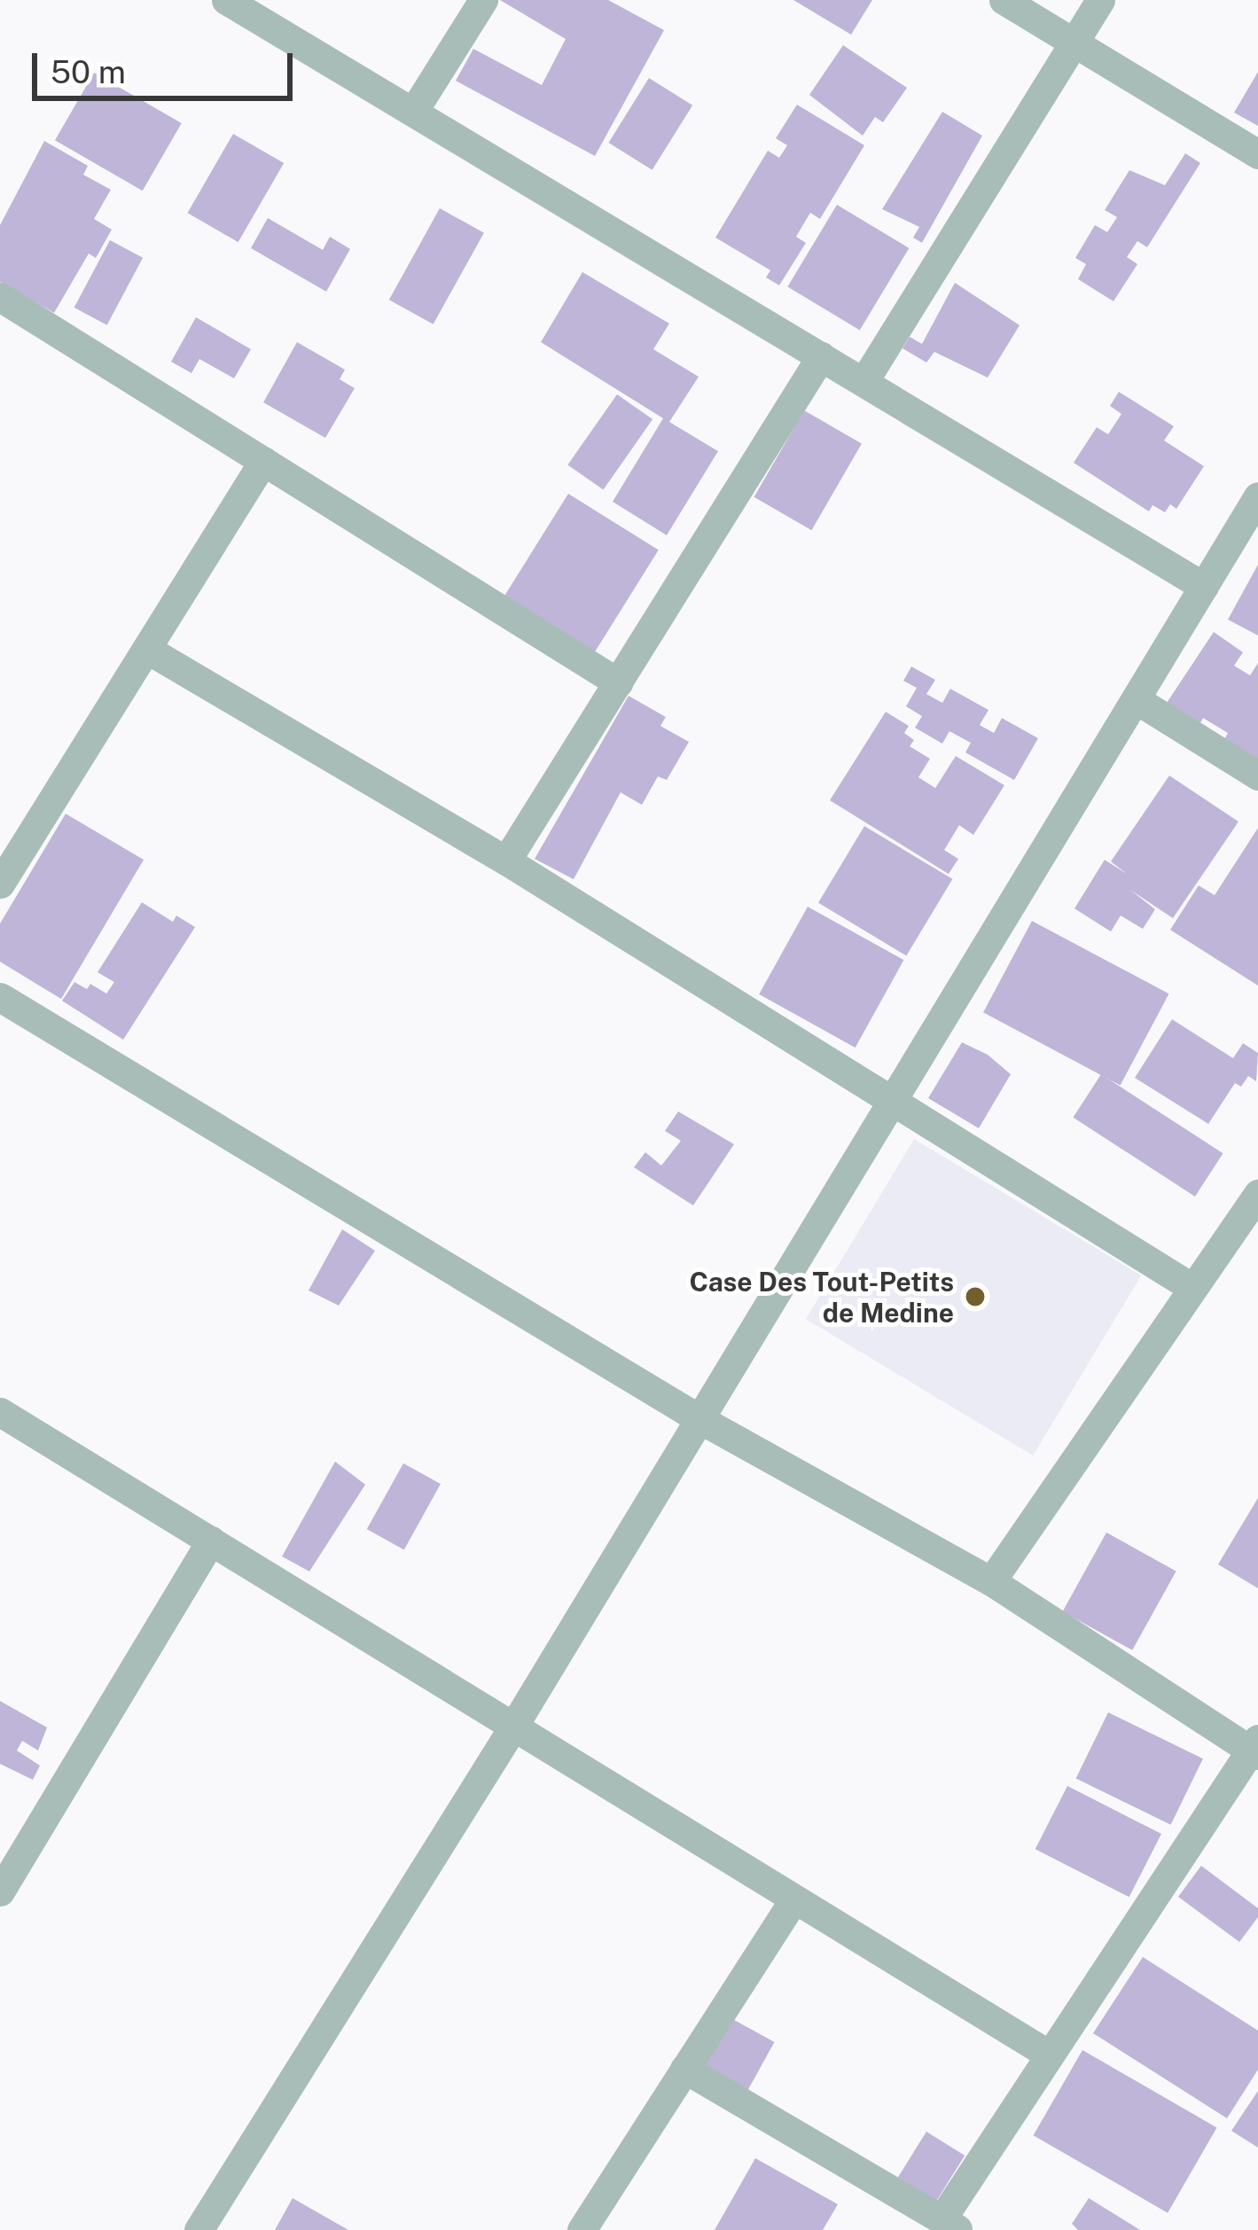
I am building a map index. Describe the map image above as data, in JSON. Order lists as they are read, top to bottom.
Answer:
{
  "places": ["Case Des Tout-Petits de Medine"],
  "scale_bar": "50 m"
}
